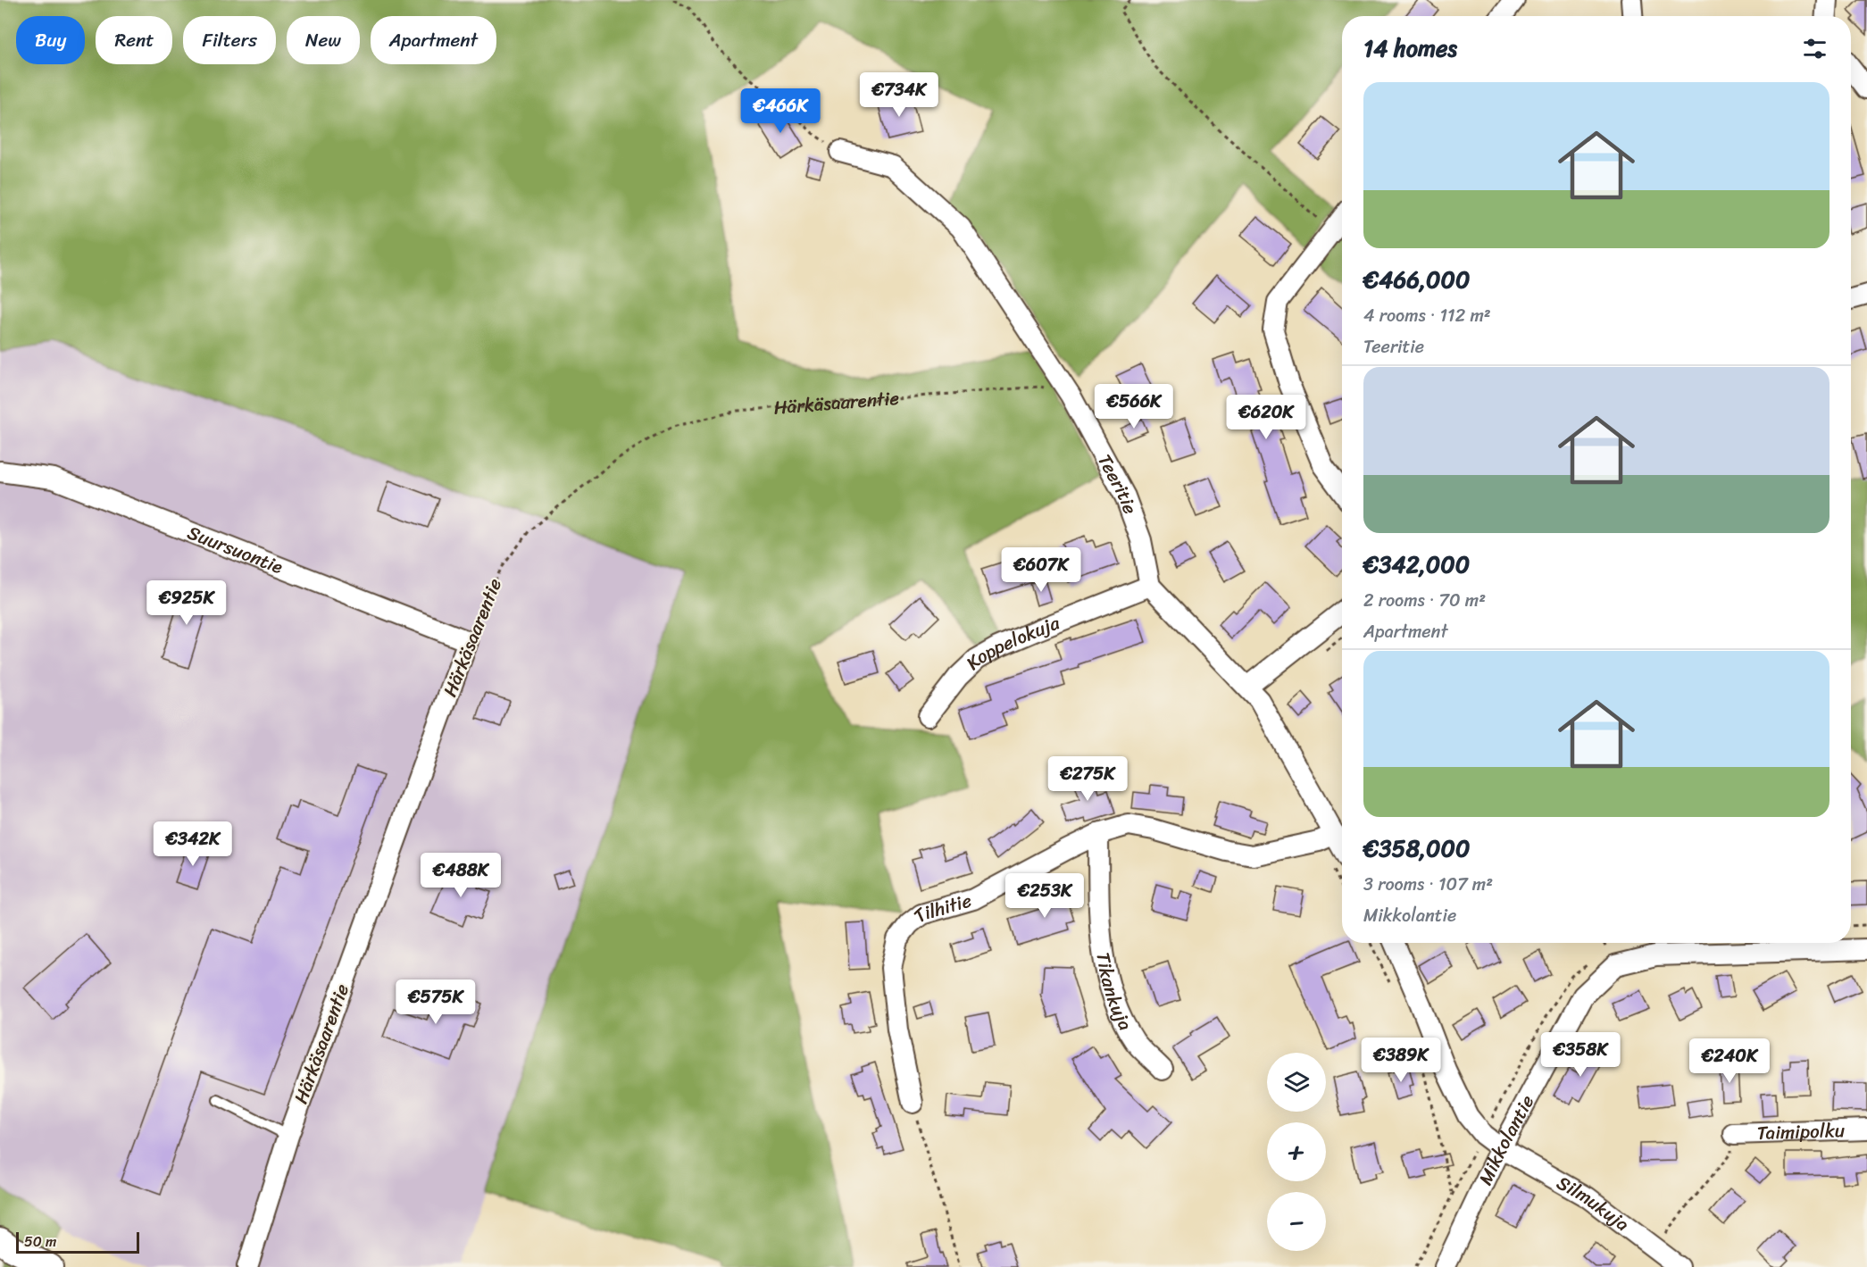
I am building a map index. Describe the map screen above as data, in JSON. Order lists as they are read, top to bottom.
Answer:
{
  "streets": {
    "street": [
      "Härkäsaarentie",
      "Teeritie",
      "Suursuontie",
      "Koppelokuja",
      "Tilhitie",
      "Tikankuja",
      "Taimipolku",
      "Mikkolantie",
      "Silmukuja"
    ]
  },
  "crossings": [
    ["Härkäsaarentie", "Teeritie"],
    ["Härkäsaarentie", "Suursuontie"],
    ["Teeritie", "Koppelokuja"],
    ["Tilhitie", "Tikankuja"],
    ["Mikkolantie", "Silmukuja"]
  ],
  "scale_bar": "50 m",
  "page": {
    "chip": [
      "Buy",
      "Rent",
      "Filters",
      "New",
      "Apartment"
    ],
    "heading": "14 homes",
    "price": [
      "€734K",
      "€466K",
      "€566K",
      "€620K",
      "€607K",
      "€925K",
      "€275K",
      "€342K",
      "€488K",
      "€253K",
      "€575K",
      "€358K",
      "€389K",
      "€240K"
    ],
    "list": [
      {
        "name": "€466,000",
        "note": "4 rooms · 112 m² · Teeritie"
      },
      {
        "name": "€342,000",
        "note": "2 rooms · 70 m² · Apartment"
      },
      {
        "name": "€358,000",
        "note": "3 rooms · 107 m² · Mikkolantie"
      }
    ],
    "map_buttons": ["+", "−"],
    "scale": "50 m"
  }
}
